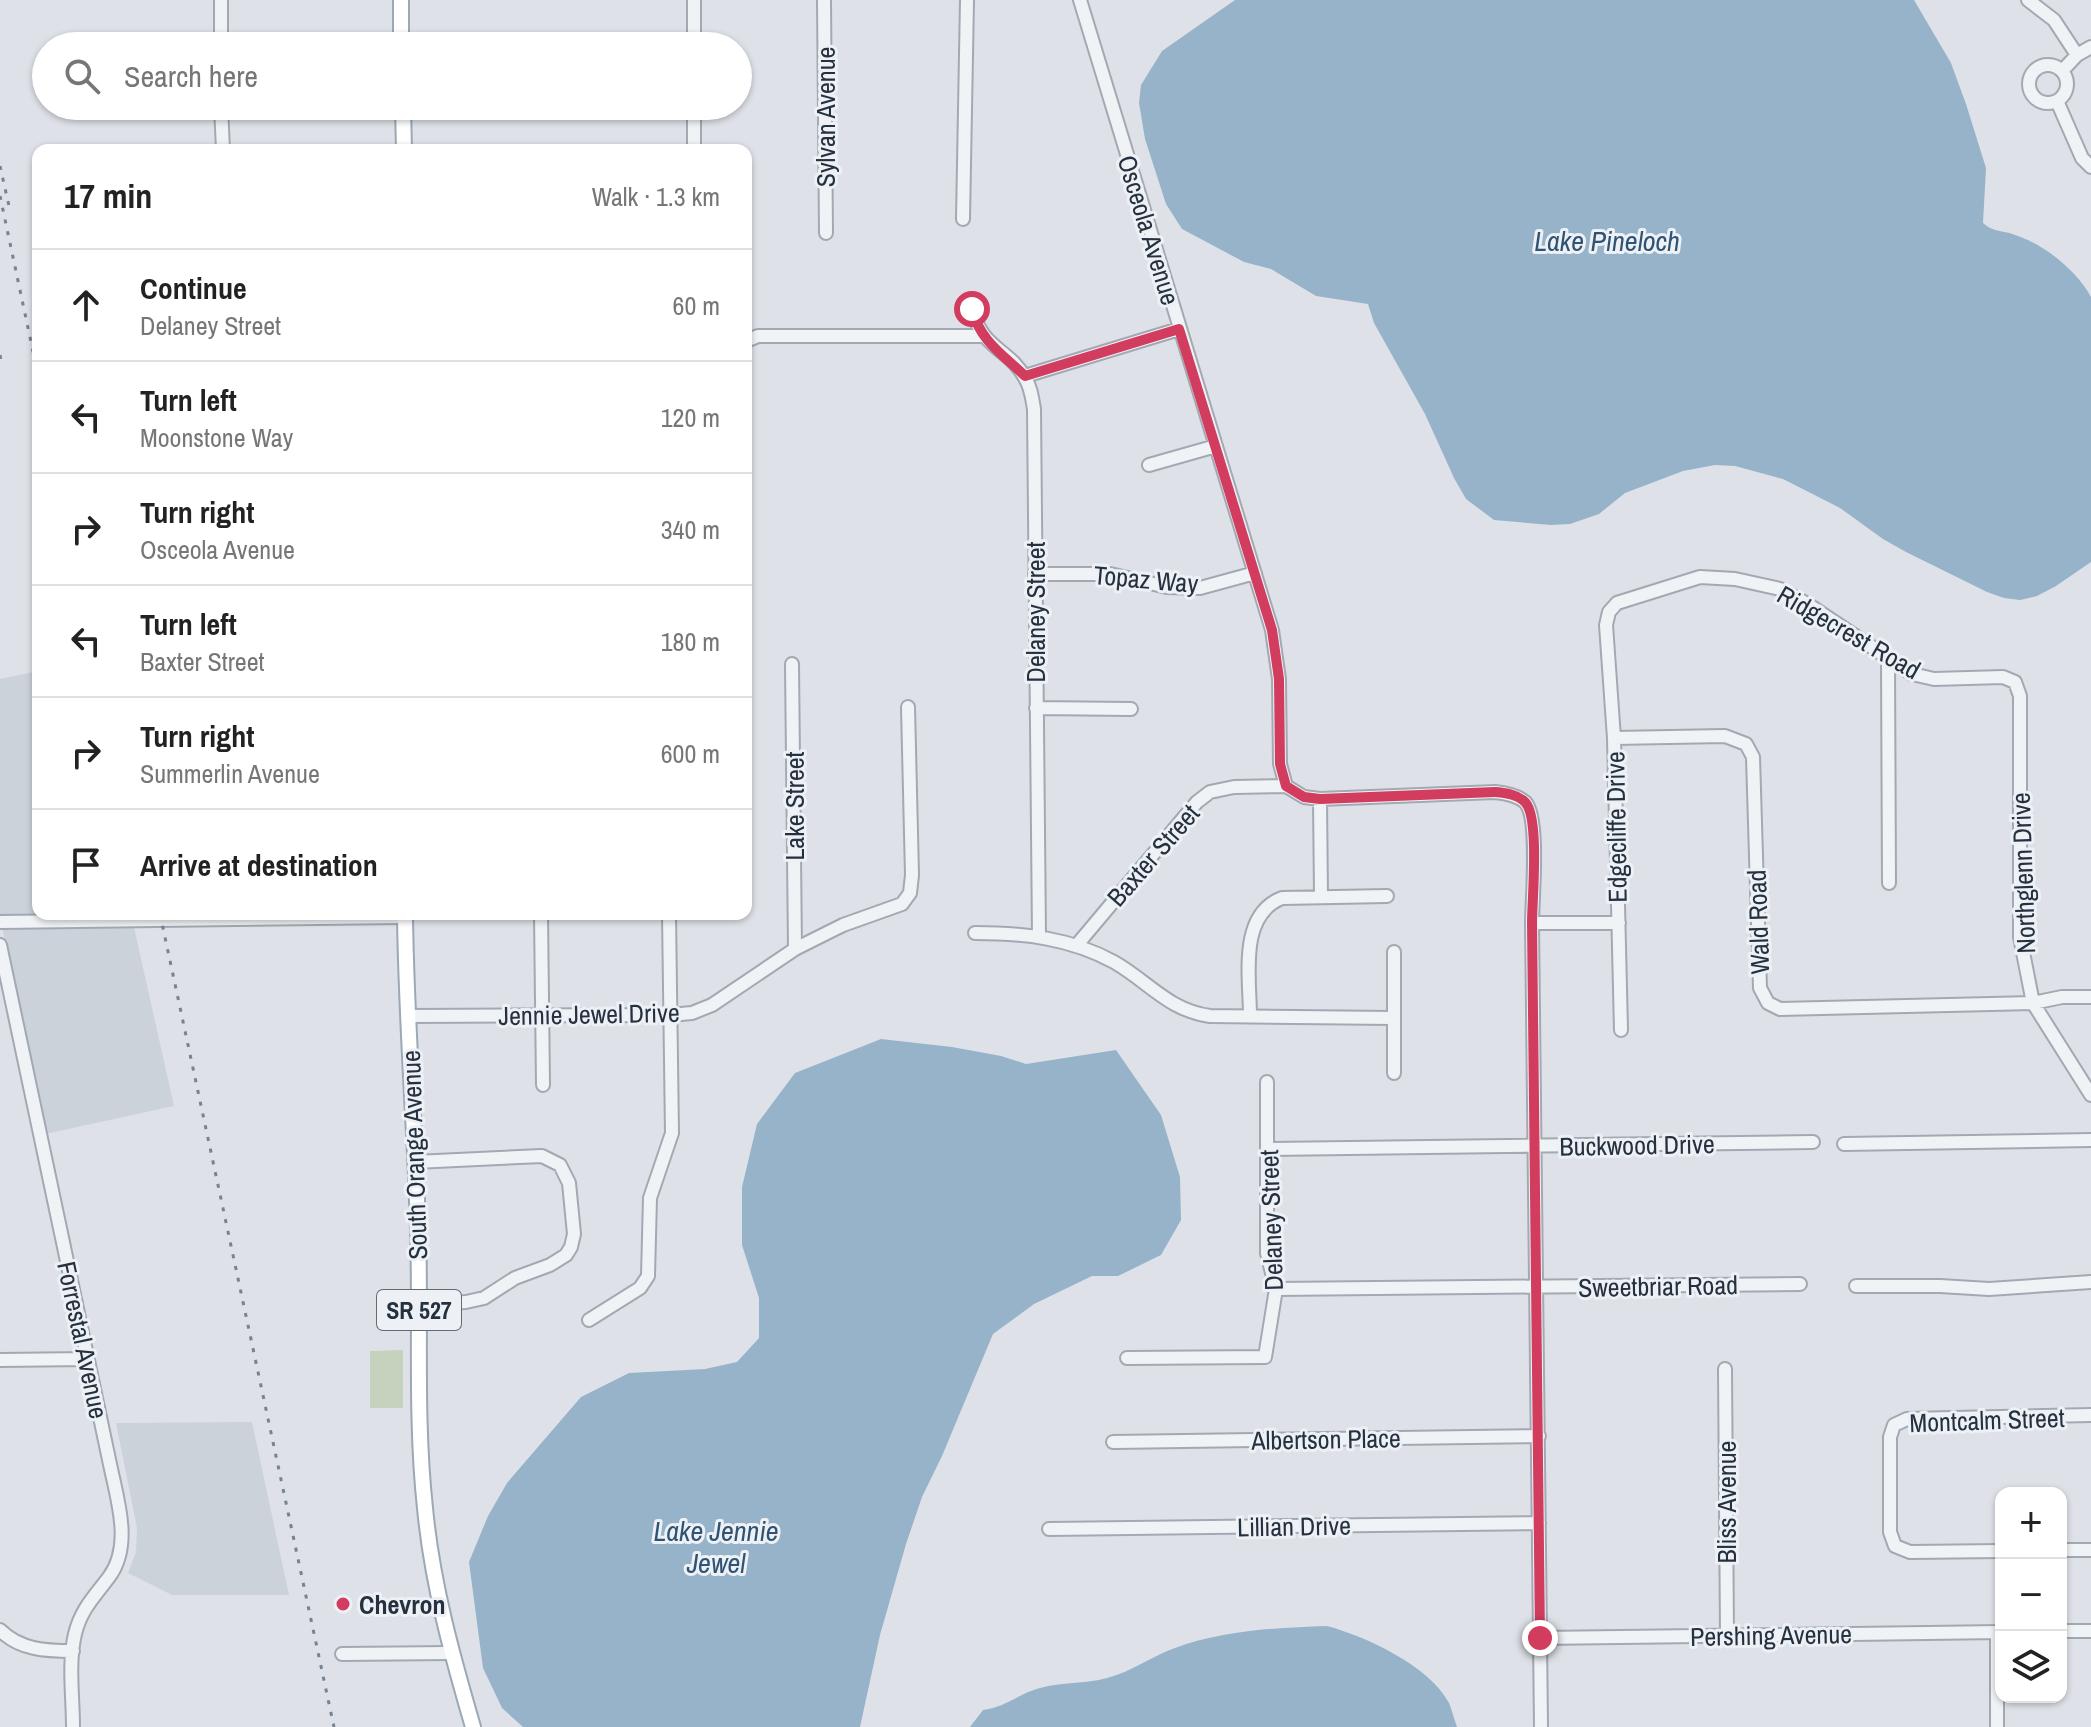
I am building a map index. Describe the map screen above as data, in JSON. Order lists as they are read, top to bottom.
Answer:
{
  "streets": {
    "main road": ["South Orange Avenue", "SR 527"],
    "street": [
      "Sylvan Avenue",
      "Osceola Avenue",
      "Topaz Way",
      "Delaney Street",
      "Ridgecrest Road",
      "Lake Street",
      "Edgecliffe Drive",
      "Baxter Street",
      "Northglenn Drive",
      "Wald Road",
      "Jennie Jewel Drive",
      "Buckwood Drive",
      "Sweetbriar Road",
      "Forrestal Avenue",
      "Montcalm Street",
      "Albertson Place",
      "Bliss Avenue",
      "Lillian Drive",
      "Pershing Avenue"
    ]
  },
  "crossings": [
    ["Osceola Avenue", "Topaz Way"],
    ["Osceola Avenue", "Baxter Street"],
    ["Topaz Way", "Delaney Street"],
    ["Delaney Street", "Buckwood Drive"],
    ["Delaney Street", "Sweetbriar Road"],
    ["Ridgecrest Road", "Edgecliffe Drive"],
    ["Ridgecrest Road", "Northglenn Drive"],
    ["Lake Street", "Jennie Jewel Drive"],
    ["Edgecliffe Drive", "Wald Road"],
    ["Northglenn Drive", "Wald Road"],
    ["Jennie Jewel Drive", "South Orange Avenue"],
    ["Bliss Avenue", "Pershing Avenue"]
  ],
  "water": ["Lake Pineloch", "Lake Jennie Jewel"],
  "places": ["Chevron"],
  "page": {
    "search": "Search here",
    "heading": ["17 min", "Walk · 1.3 km"],
    "list": [
      ["Continue", "Delaney Street", "60 m"],
      ["Turn left", "Moonstone Way", "120 m"],
      ["Turn right", "Osceola Avenue", "340 m"],
      ["Turn left", "Baxter Street", "180 m"],
      ["Turn right", "Summerlin Avenue", "600 m"],
      "Arrive at destination"
    ],
    "map_buttons": ["+", "−"]
  }
}
